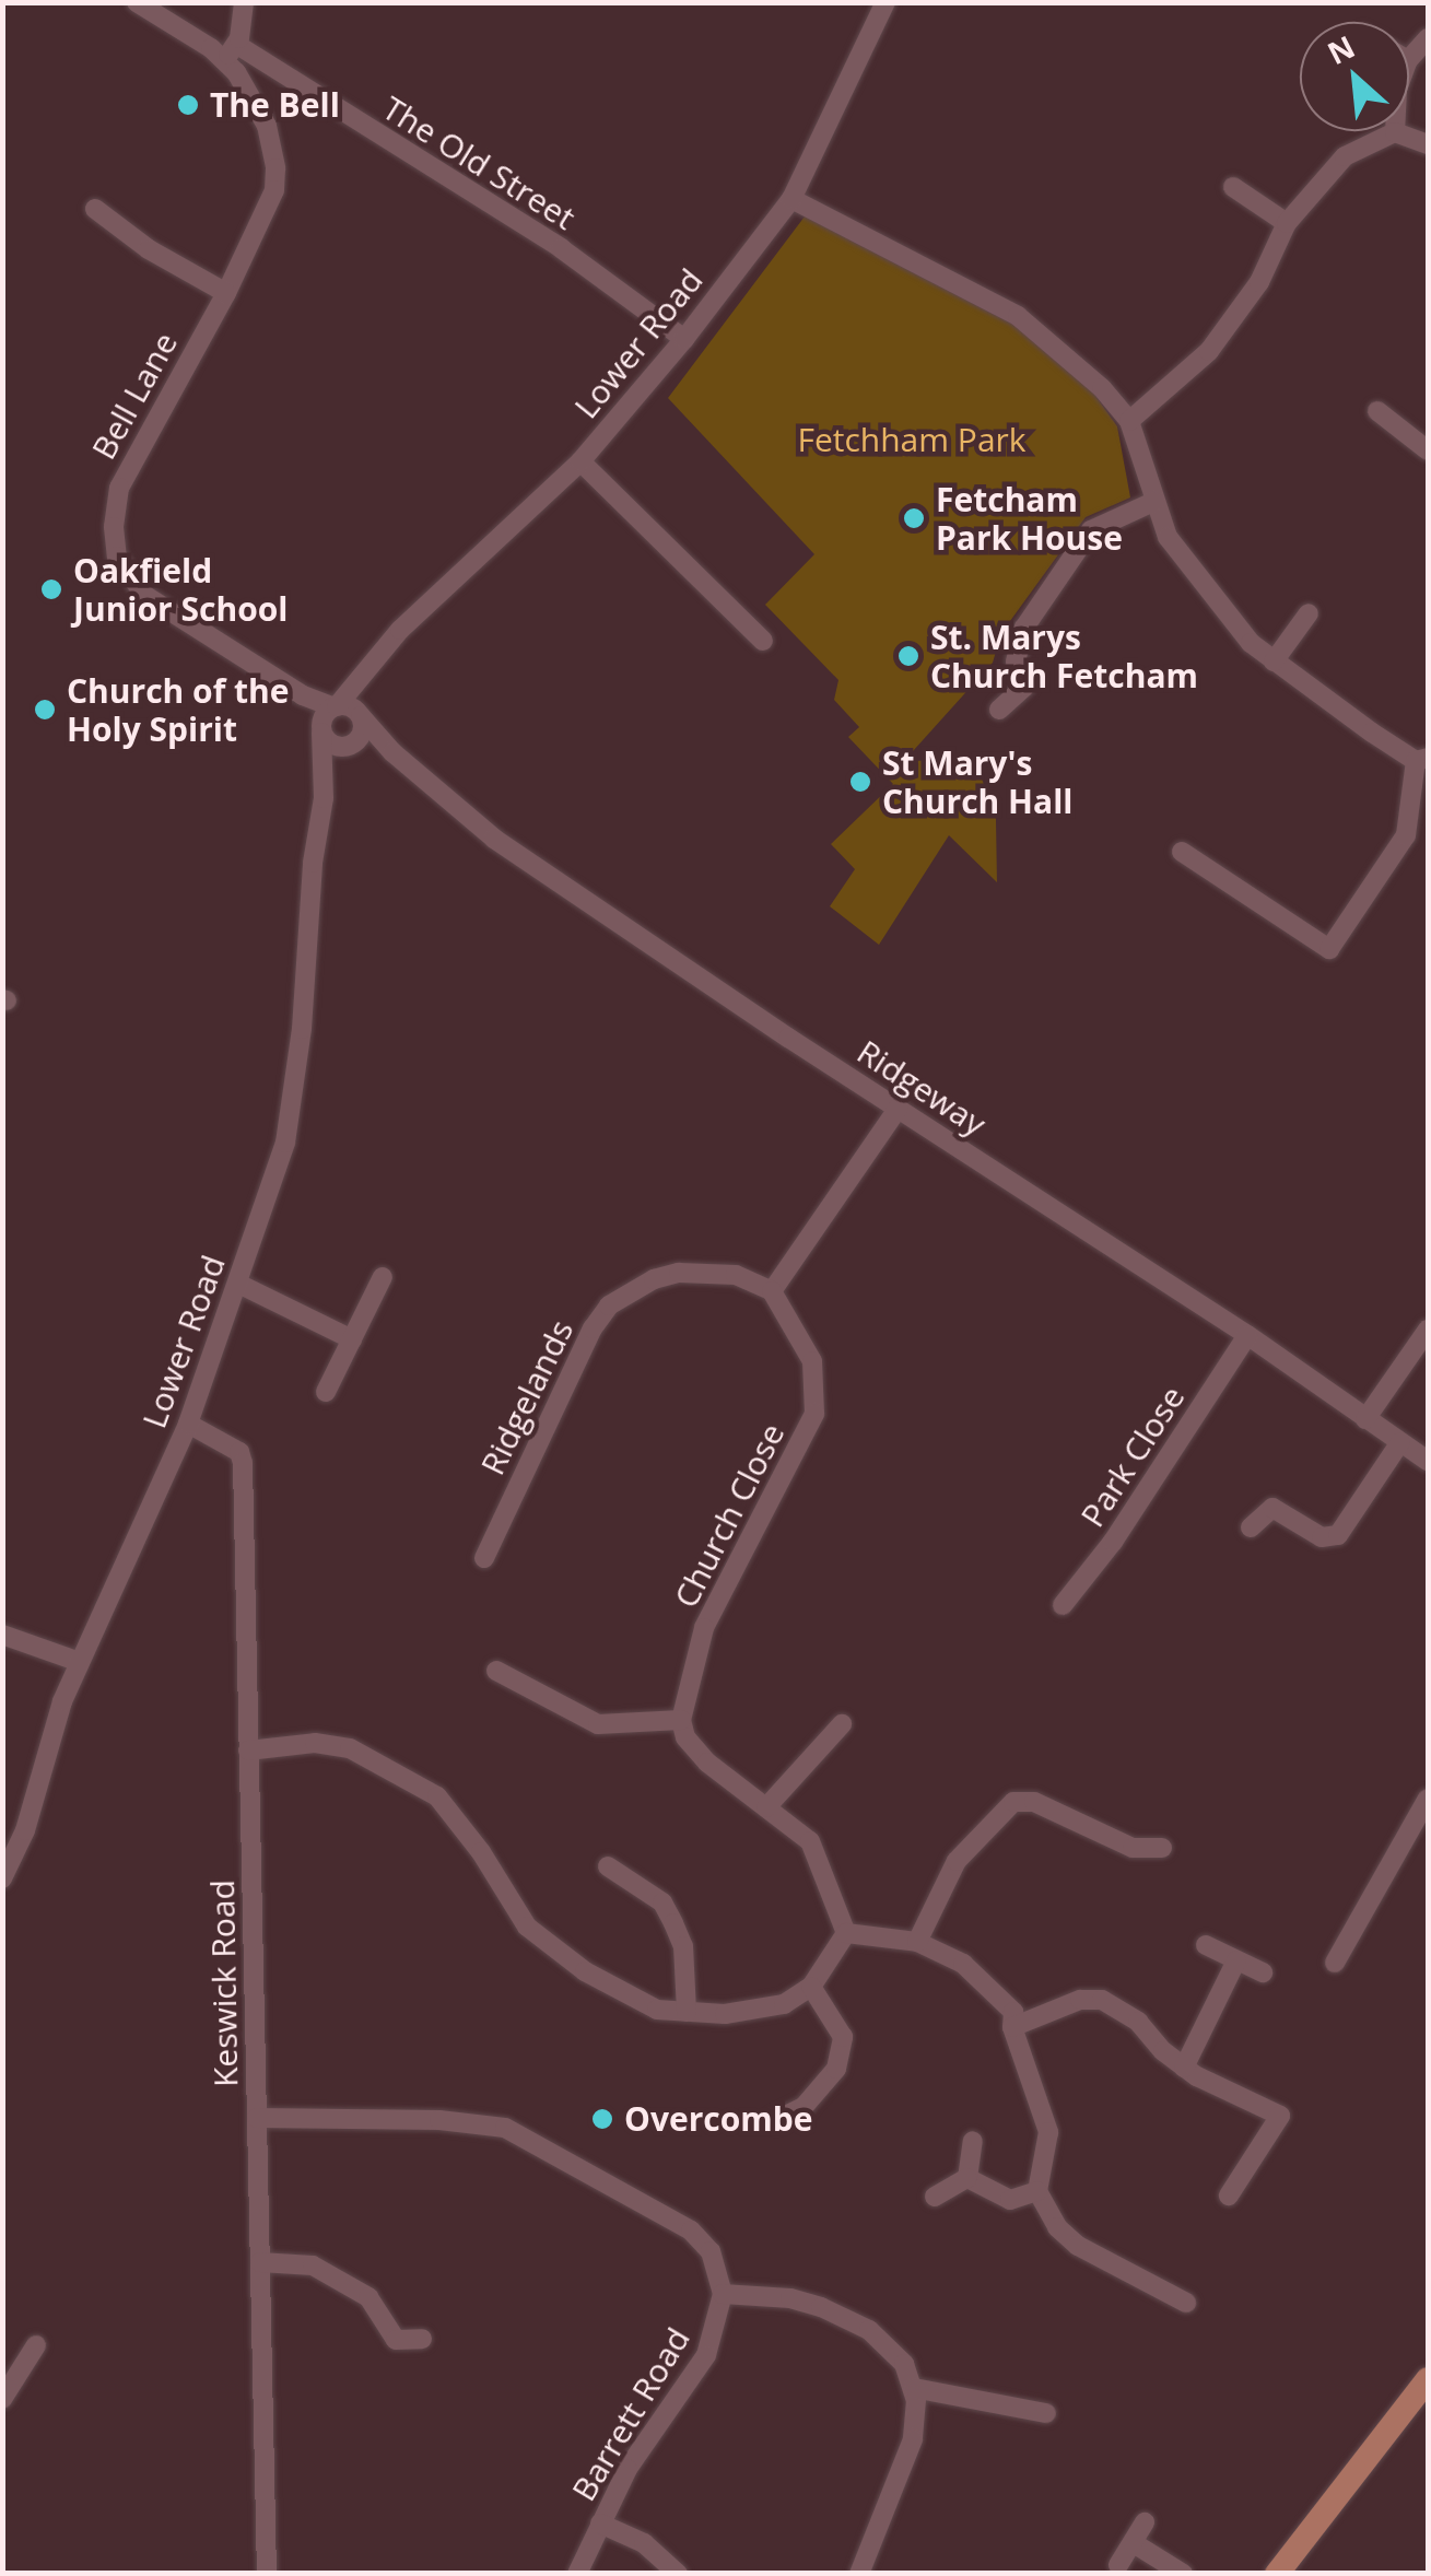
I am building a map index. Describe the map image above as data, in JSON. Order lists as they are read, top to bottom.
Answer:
{
  "streets": {
    "street": [
      "The Old Street",
      "Lower Road",
      "Bell Lane",
      "Ridgeway",
      "Ridgelands",
      "Park Close",
      "Church Close",
      "Keswick Road",
      "Barrett Road"
    ]
  },
  "crossings": [
    ["The Old Street", "Lower Road"],
    ["The Old Street", "Bell Lane"],
    ["Lower Road", "Bell Lane"],
    ["Lower Road", "Ridgeway"],
    ["Lower Road", "Keswick Road"],
    ["Bell Lane", "Ridgeway"],
    ["Ridgeway", "Park Close"],
    ["Ridgelands", "Church Close"]
  ],
  "parks": ["Fetchham Park"],
  "places": [
    "The Bell",
    "Fetcham Park House",
    "Oakfield Junior School",
    "St. Marys Church Fetcham",
    "Church of the Holy Spirit",
    "St Mary's Church Hall",
    "Overcombe"
  ],
  "north": "top left"
}
